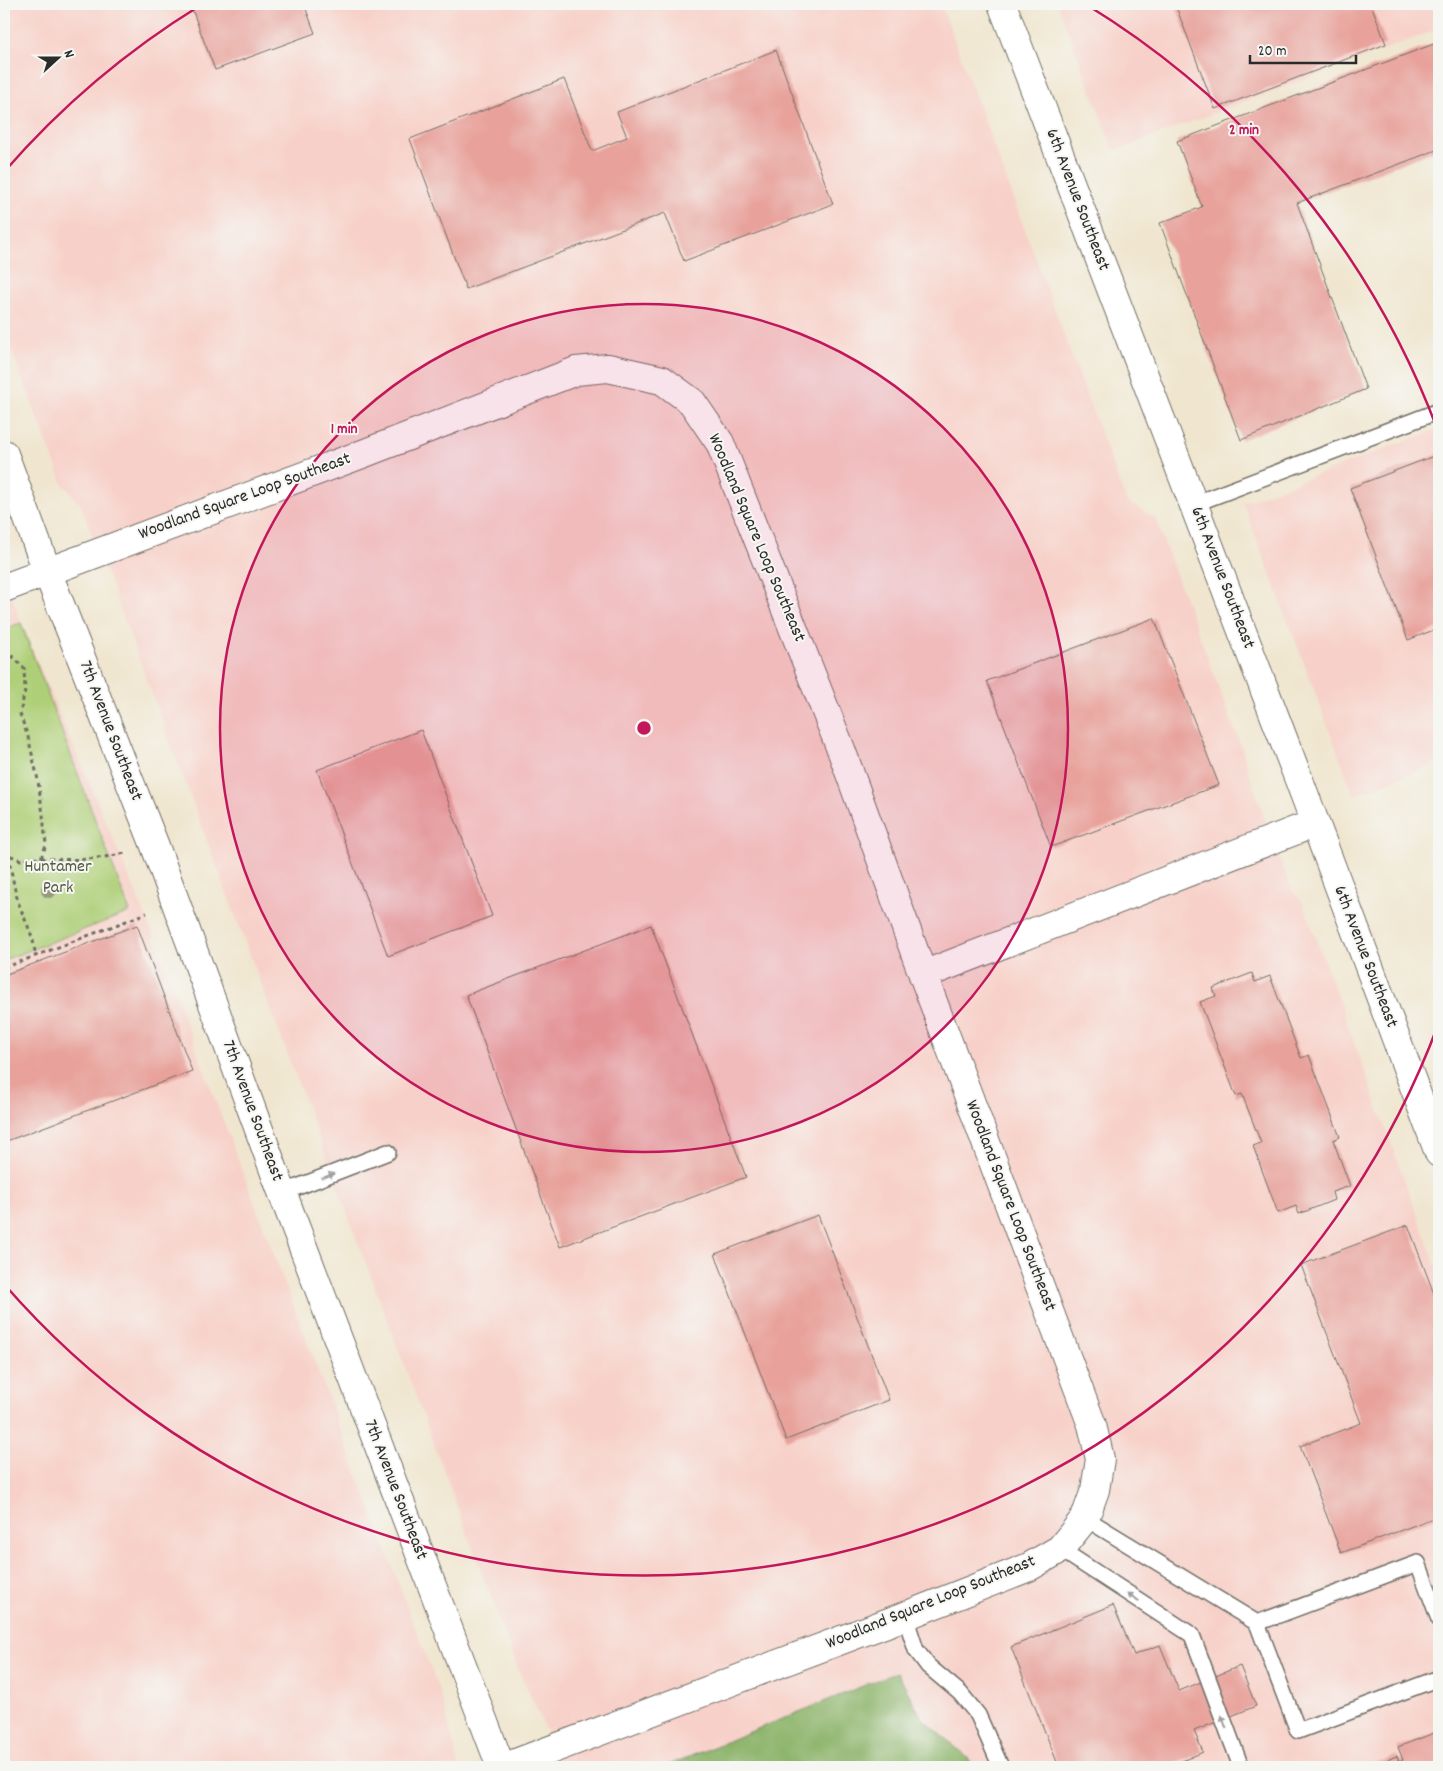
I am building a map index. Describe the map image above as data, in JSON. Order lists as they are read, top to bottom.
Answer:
{
  "streets": {
    "street": ["6th Avenue Southeast", "Woodland Square Loop Southeast", "7th Avenue Southeast"]
  },
  "crossings": [
    ["Woodland Square Loop Southeast", "7th Avenue Southeast"]
  ],
  "parks": ["Huntamer Park"],
  "scale_bar": "20 m",
  "north": "right",
  "rings": ["2 min", "1 min"]
}
